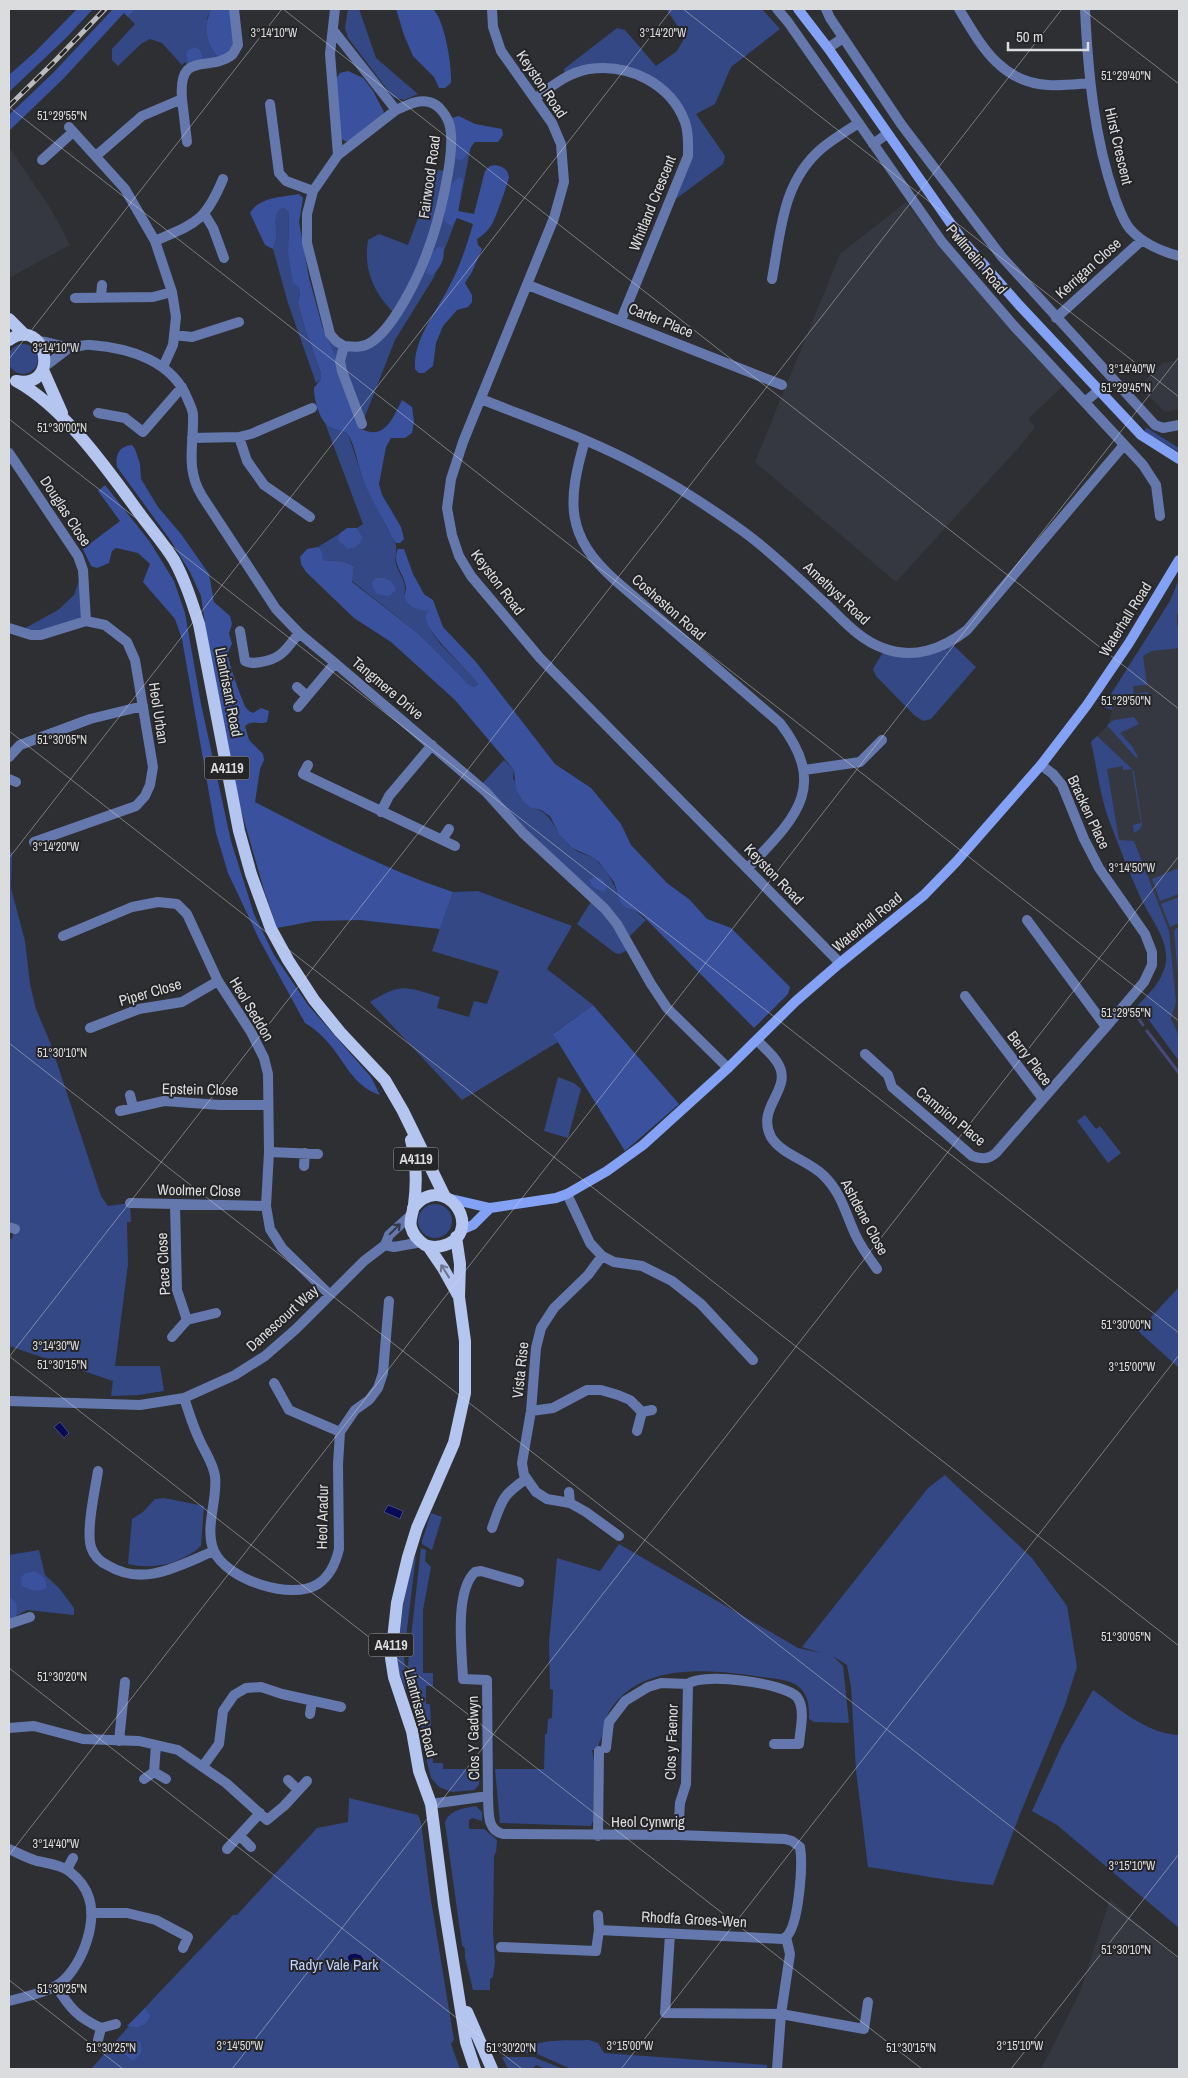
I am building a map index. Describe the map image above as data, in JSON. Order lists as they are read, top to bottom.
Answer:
{
  "streets": {
    "main road": ["Llantrisant Road", "A4119"],
    "street": [
      "Keyston Road",
      "Hirst Crescent",
      "Fairwood Road",
      "Whitland Crescent",
      "Pwllmelin Road",
      "Kerrigan Close",
      "Carter Place",
      "Douglas Close",
      "Amethyst Road",
      "Cosheston Road",
      "Waterhall Road",
      "Tangmere Drive",
      "Heol Urban",
      "Bracken Place",
      "Piper Close",
      "Heol Seddon",
      "Berry Place",
      "Epstein Close",
      "Campion Place",
      "Woolmer Close",
      "Ashdene Close",
      "Pace Close",
      "Danescourt Way",
      "Vista Rise",
      "Heol Aradur",
      "Clos Y Gadwyn",
      "Clos y Faenor",
      "Heol Cynwrig",
      "Rhodfa Groes-Wen"
    ]
  },
  "crossings": [
    ["Keyston Road", "Whitland Crescent"],
    ["Keyston Road", "Carter Place"],
    ["Keyston Road", "Amethyst Road"],
    ["Keyston Road", "Cosheston Road"],
    ["Keyston Road", "Waterhall Road"],
    ["Hirst Crescent", "Kerrigan Close"],
    ["Whitland Crescent", "Carter Place"],
    ["Pwllmelin Road", "Kerrigan Close"],
    ["Pwllmelin Road", "Amethyst Road"],
    ["Douglas Close", "Heol Urban"],
    ["Amethyst Road", "Cosheston Road"],
    ["Waterhall Road", "Tangmere Drive"],
    ["Waterhall Road", "Llantrisant Road"],
    ["Waterhall Road", "Bracken Place"],
    ["Waterhall Road", "Ashdene Close"],
    ["Waterhall Road", "Danescourt Way"],
    ["Tangmere Drive", "Llantrisant Road"],
    ["Llantrisant Road", "Danescourt Way"],
    ["Bracken Place", "Berry Place"],
    ["Piper Close", "Heol Seddon"],
    ["Heol Seddon", "Epstein Close"],
    ["Heol Seddon", "Woolmer Close"],
    ["Heol Seddon", "Danescourt Way"],
    ["Berry Place", "Campion Place"],
    ["Woolmer Close", "Pace Close"],
    ["Clos Y Gadwyn", "Heol Cynwrig"],
    ["Clos y Faenor", "Heol Cynwrig"],
    ["Heol Cynwrig", "Rhodfa Groes-Wen"]
  ],
  "parks": ["Radyr Vale Park"],
  "scale_bar": "50 m",
  "coordinates": [
    "3°14'10\"W",
    "3°14'20\"W",
    "51°29'40\"N",
    "51°29'55\"N",
    "3°14'40\"W",
    "51°29'45\"N",
    "51°30'00\"N",
    "51°29'50\"N",
    "51°30'05\"N",
    "3°14'50\"W",
    "51°30'10\"N",
    "3°14'30\"W",
    "51°30'15\"N",
    "3°15'00\"W",
    "51°30'20\"N",
    "3°15'10\"W",
    "51°30'25\"N"
  ]
}
